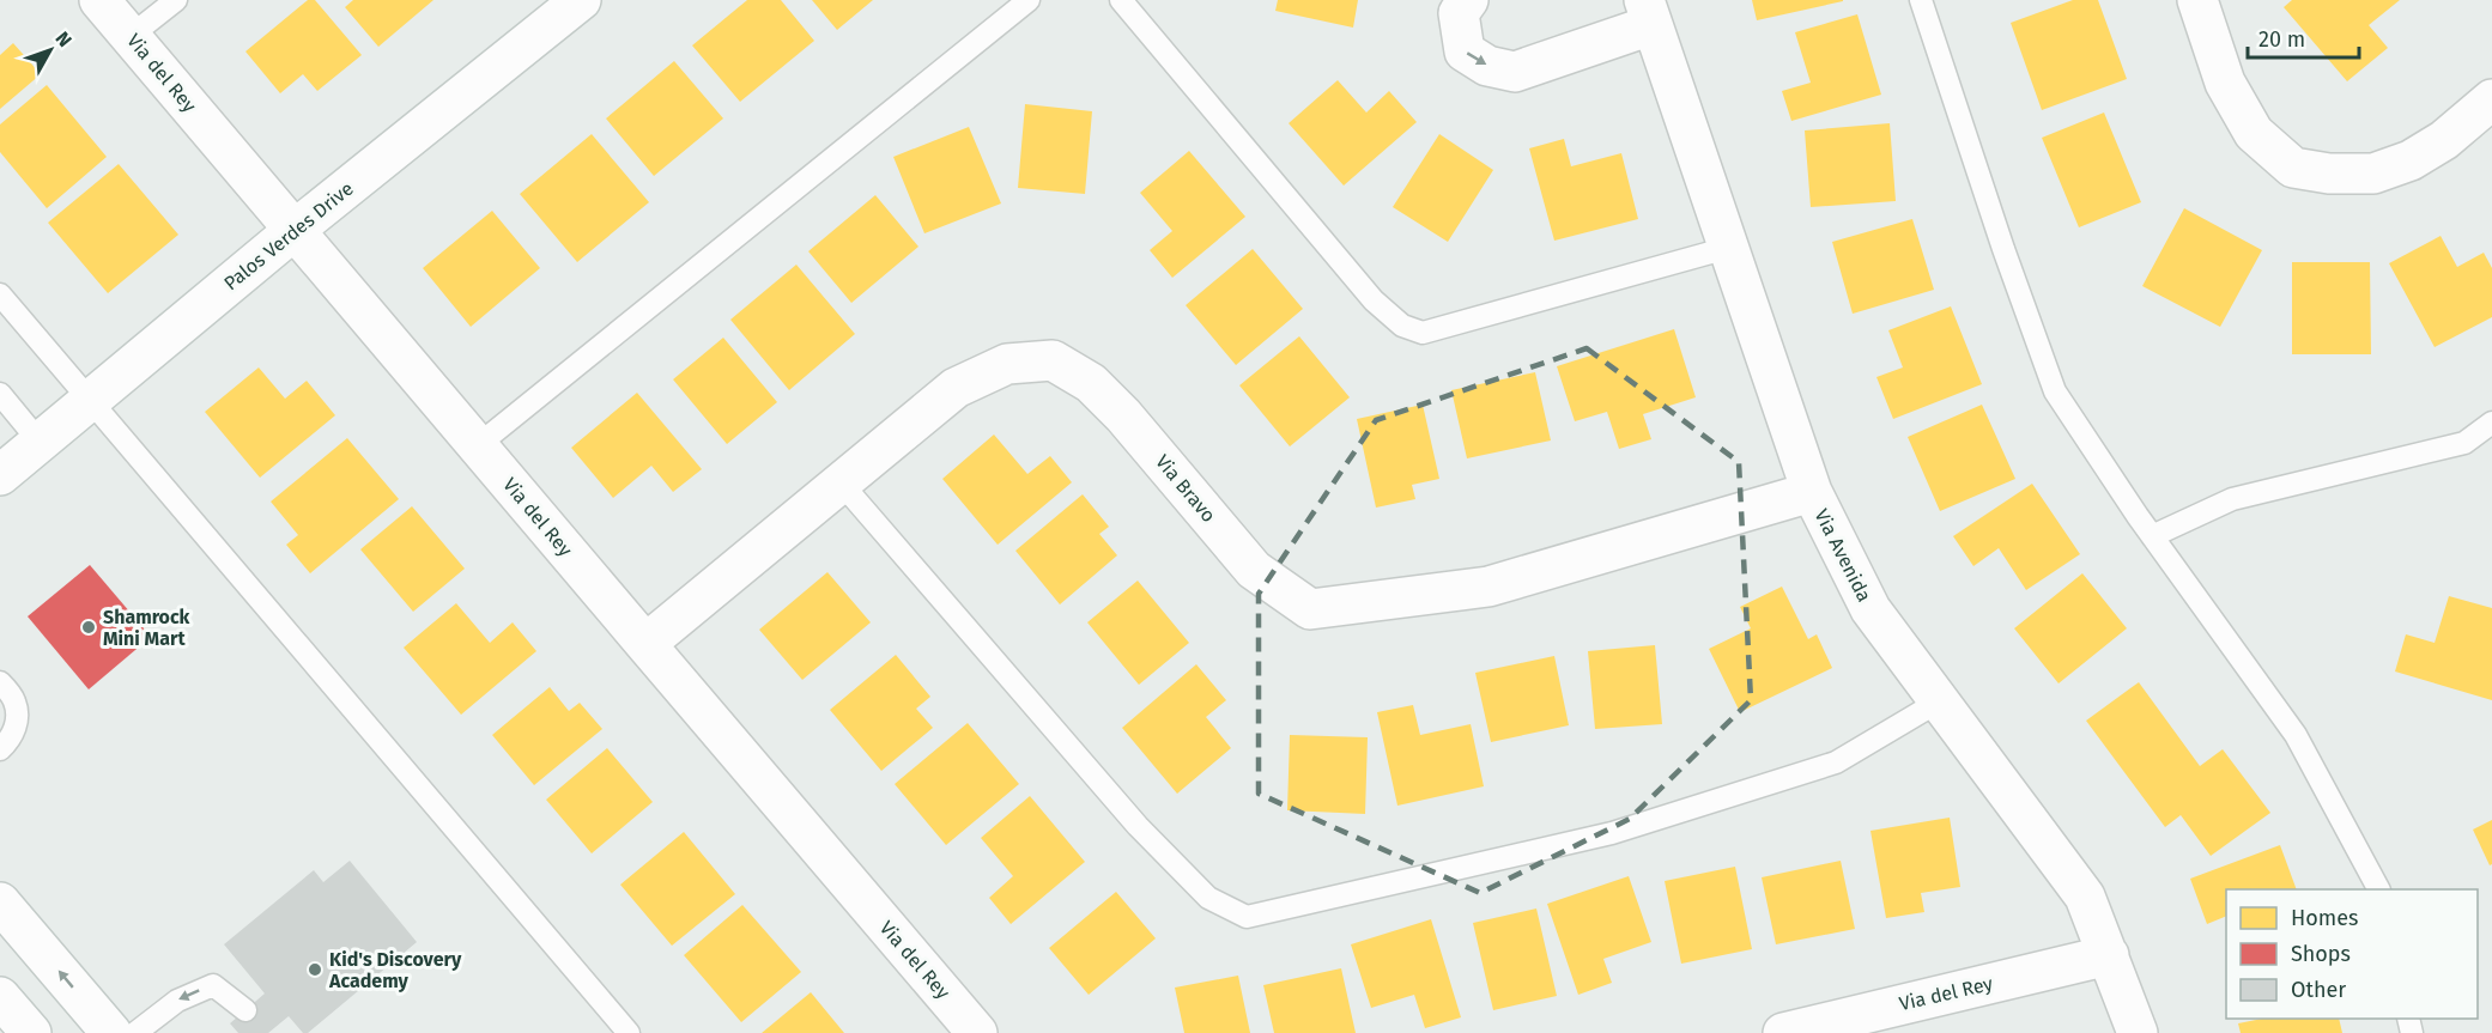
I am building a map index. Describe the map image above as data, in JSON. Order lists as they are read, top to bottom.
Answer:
{
  "streets": {
    "street": [
      "Via del Rey",
      "Palos Verdes Drive",
      "Via Bravo",
      "Via Avenida"
    ]
  },
  "crossings": [
    ["Via del Rey", "Palos Verdes Drive"],
    ["Via del Rey", "Via Bravo"],
    ["Via del Rey", "Via Avenida"],
    ["Via Bravo", "Via Avenida"]
  ],
  "places": ["Shamrock Mini Mart", "Kid's Discovery Academy"],
  "legend": ["Homes", "Shops", "Other"],
  "scale_bar": "20 m",
  "north": "top right"
}
